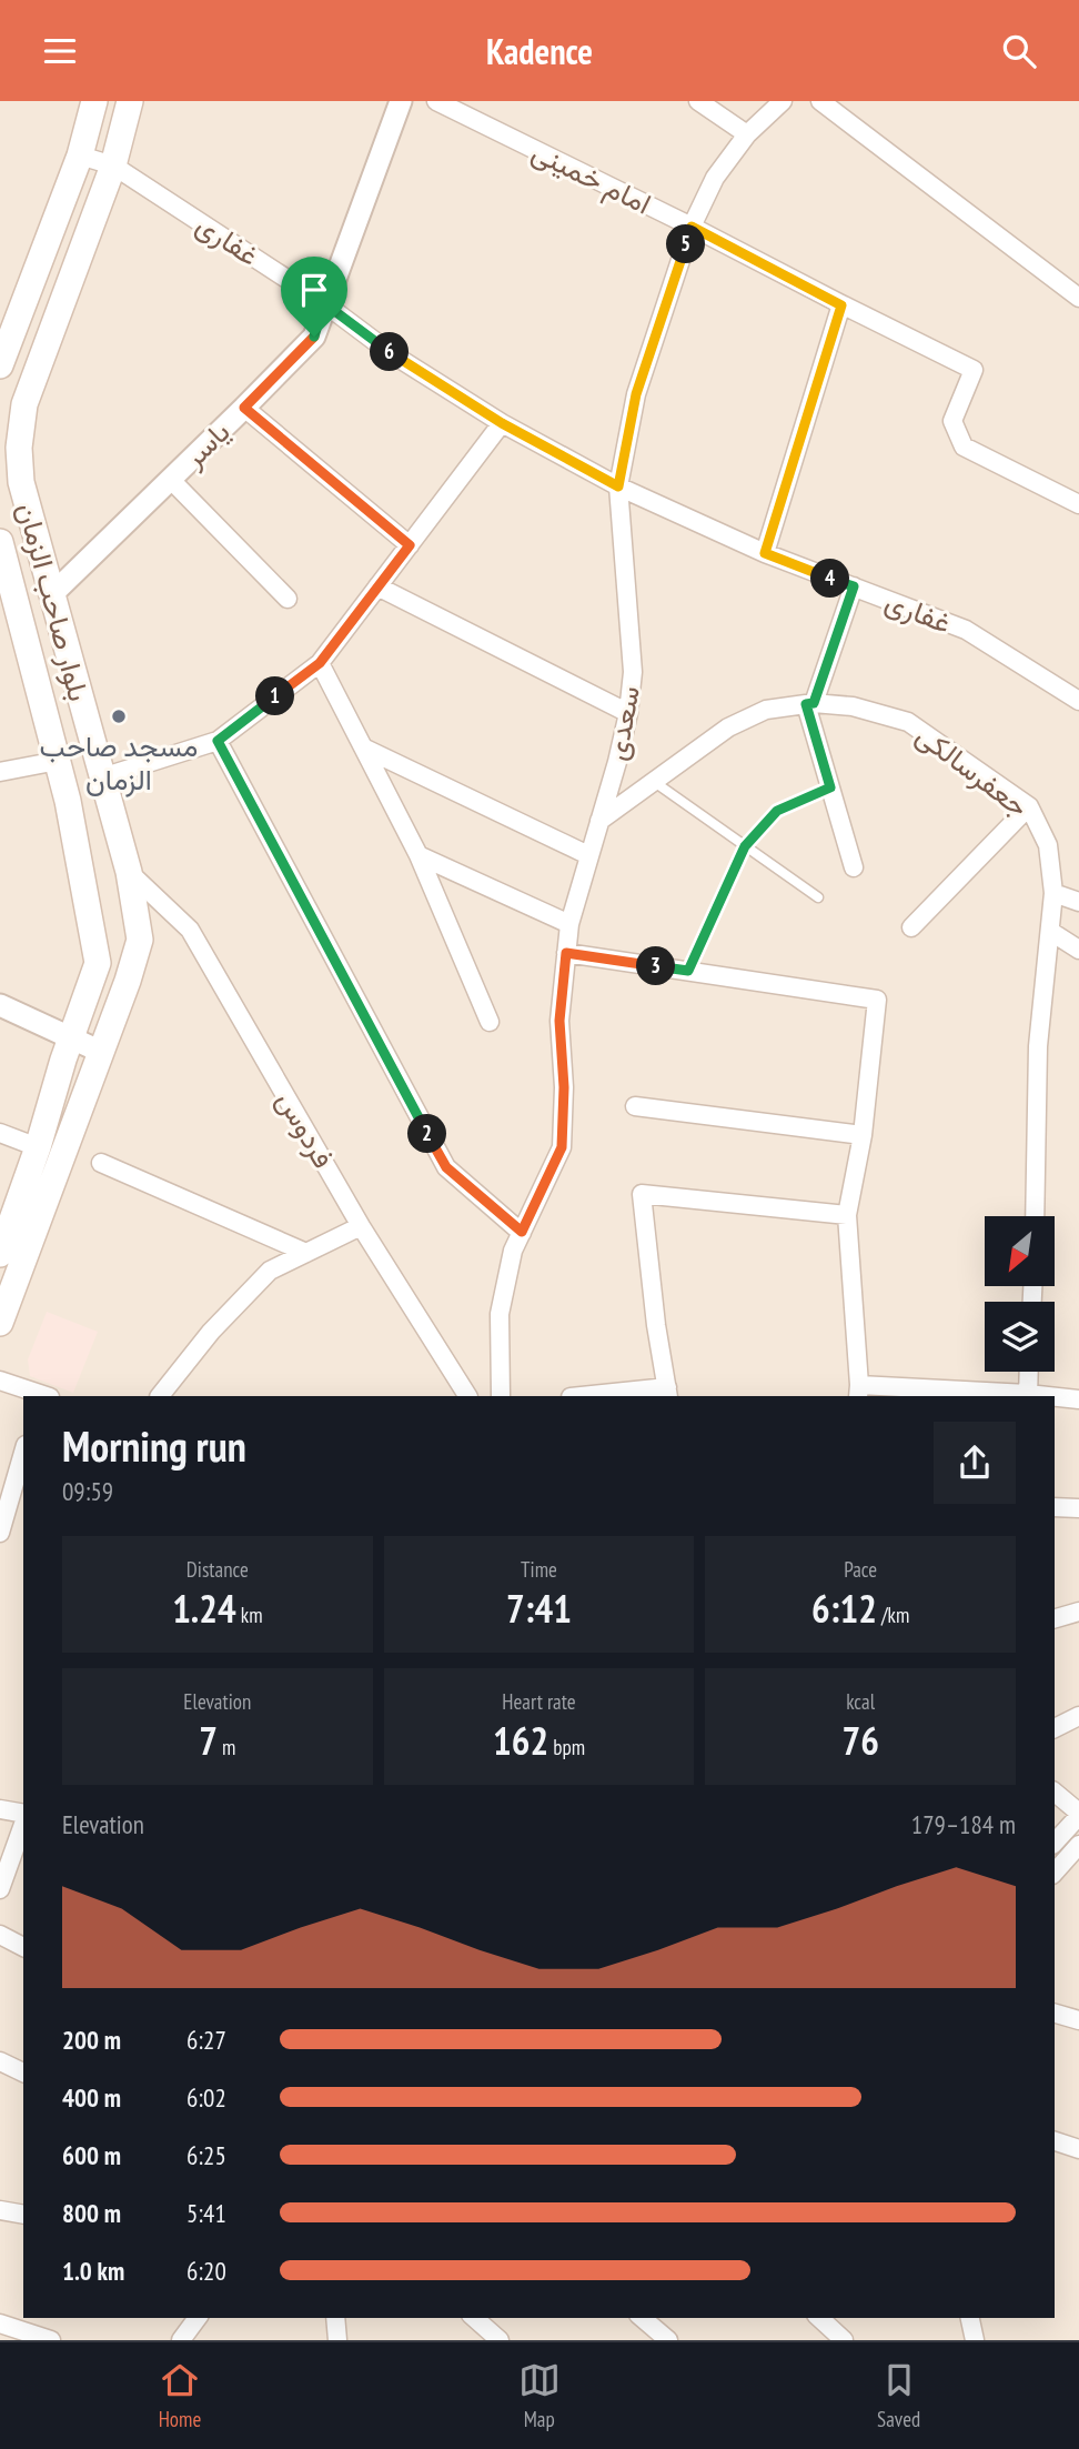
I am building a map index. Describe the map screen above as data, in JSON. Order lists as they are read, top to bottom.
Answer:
{
  "streets": {
    "main road": ["بلوار صاحب الزمان"],
    "street": [
      "امام خمینی",
      "غفاری",
      "یاسر",
      "سعدی",
      "جعفرسالکی",
      "فردوس"
    ]
  },
  "crossings": [
    ["غفاری", "یاسر"],
    ["غفاری", "بلوار صاحب الزمان"],
    ["غفاری", "سعدی"],
    ["یاسر", "بلوار صاحب الزمان"],
    ["بلوار صاحب الزمان", "فردوس"],
    ["سعدی", "جعفرسالکی"]
  ],
  "places": ["مسجد صاحب الزمان"],
  "north": "bottom left",
  "page": {
    "header": "Kadence",
    "pins": [
      "5",
      "6",
      "4",
      "1",
      "3",
      "2"
    ],
    "heading": ["Morning run", "09:59"],
    "stats": [
      ["Distance", "1.24 km"],
      ["Time", "7:41"],
      ["Pace", "6:12 /km"],
      ["Elevation", "7 m"],
      ["Heart rate", "162 bpm"],
      ["kcal", "76"]
    ],
    "chart": ["Elevation", "179–184 m"],
    "list": [
      {
        "name": "200 m",
        "note": "6:27"
      },
      {
        "name": "400 m",
        "note": "6:02"
      },
      {
        "name": "600 m",
        "note": "6:25"
      },
      {
        "name": "800 m",
        "note": "5:41"
      },
      {
        "name": "1.0 km",
        "note": "6:20"
      }
    ],
    "tabs": ["Home", "Map", "Saved"]
  }
}
